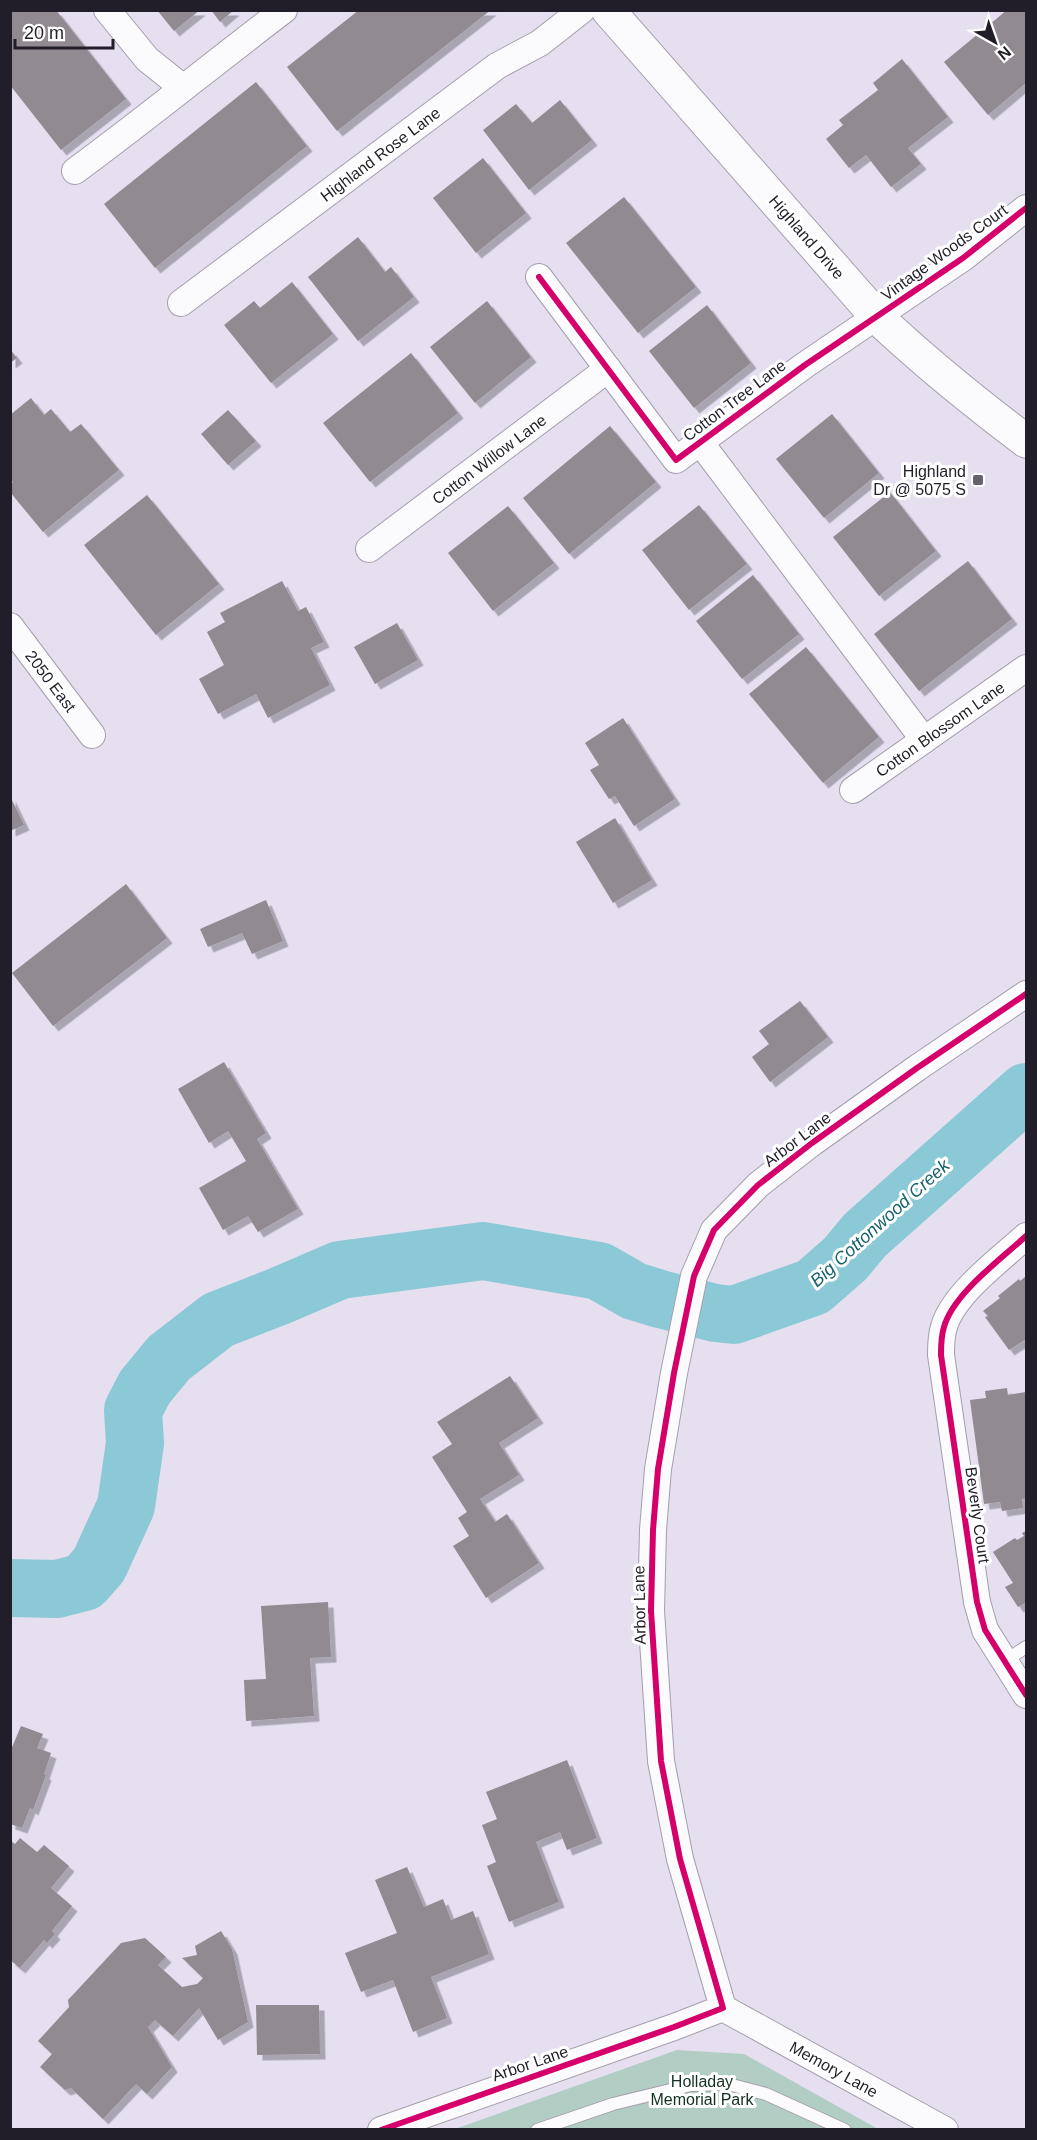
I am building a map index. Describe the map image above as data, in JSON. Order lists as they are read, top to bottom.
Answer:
{
  "streets": {
    "main road": ["Highland Drive"],
    "street": [
      "Highland Rose Lane",
      "Vintage Woods Court",
      "Cotton Tree Lane",
      "Cotton Willow Lane",
      "2050 East",
      "Cotton Blossom Lane",
      "Arbor Lane",
      "Beverly Court",
      "Memory Lane"
    ]
  },
  "crossings": [
    ["Highland Drive", "Vintage Woods Court"],
    ["Highland Drive", "Cotton Tree Lane"],
    ["Vintage Woods Court", "Cotton Tree Lane"],
    ["Cotton Tree Lane", "Cotton Willow Lane"],
    ["Cotton Tree Lane", "Cotton Blossom Lane"],
    ["Arbor Lane", "Memory Lane"]
  ],
  "water": ["Big Cottonwood Creek"],
  "parks": ["Holladay Memorial Park"],
  "places": {
    "transit": ["Highland Dr @ 5075 S"]
  },
  "scale_bar": "20 m",
  "north": "bottom right"
}
